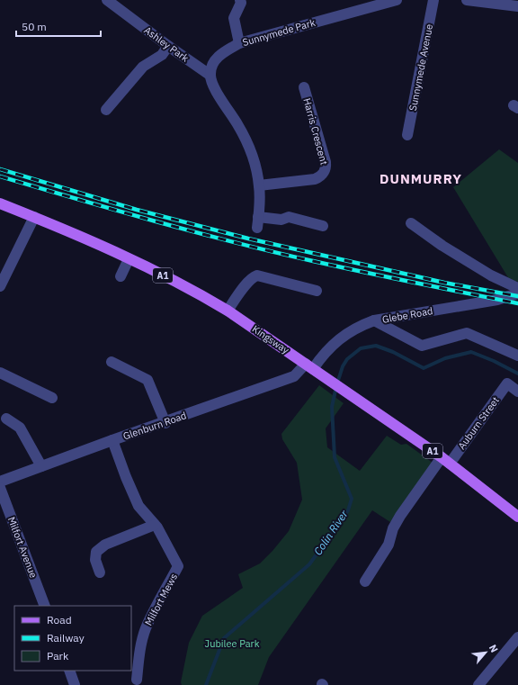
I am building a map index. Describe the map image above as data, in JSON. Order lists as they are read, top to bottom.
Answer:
{
  "streets": {
    "main road": ["A1", "Kingsway"],
    "street": [
      "Sunnymede Park",
      "Ashley Park",
      "Sunnymede Avenue",
      "Harris Crescent",
      "Glebe Road",
      "Auburn Street",
      "Glenburn Road",
      "Milfort Avenue",
      "Milfort Mews"
    ]
  },
  "crossings": [
    ["Sunnymede Park", "Ashley Park"],
    ["Glebe Road", "Kingsway"],
    ["Glebe Road", "Glenburn Road"],
    ["Kingsway", "Auburn Street"],
    ["Kingsway", "Glenburn Road"],
    ["Glenburn Road", "Milfort Mews"]
  ],
  "districts": ["DUNMURRY"],
  "water": ["Colin River"],
  "parks": ["Jubilee Park"],
  "legend": ["Road", "Railway", "Park"],
  "scale_bar": "50 m",
  "north": "top right"
}
